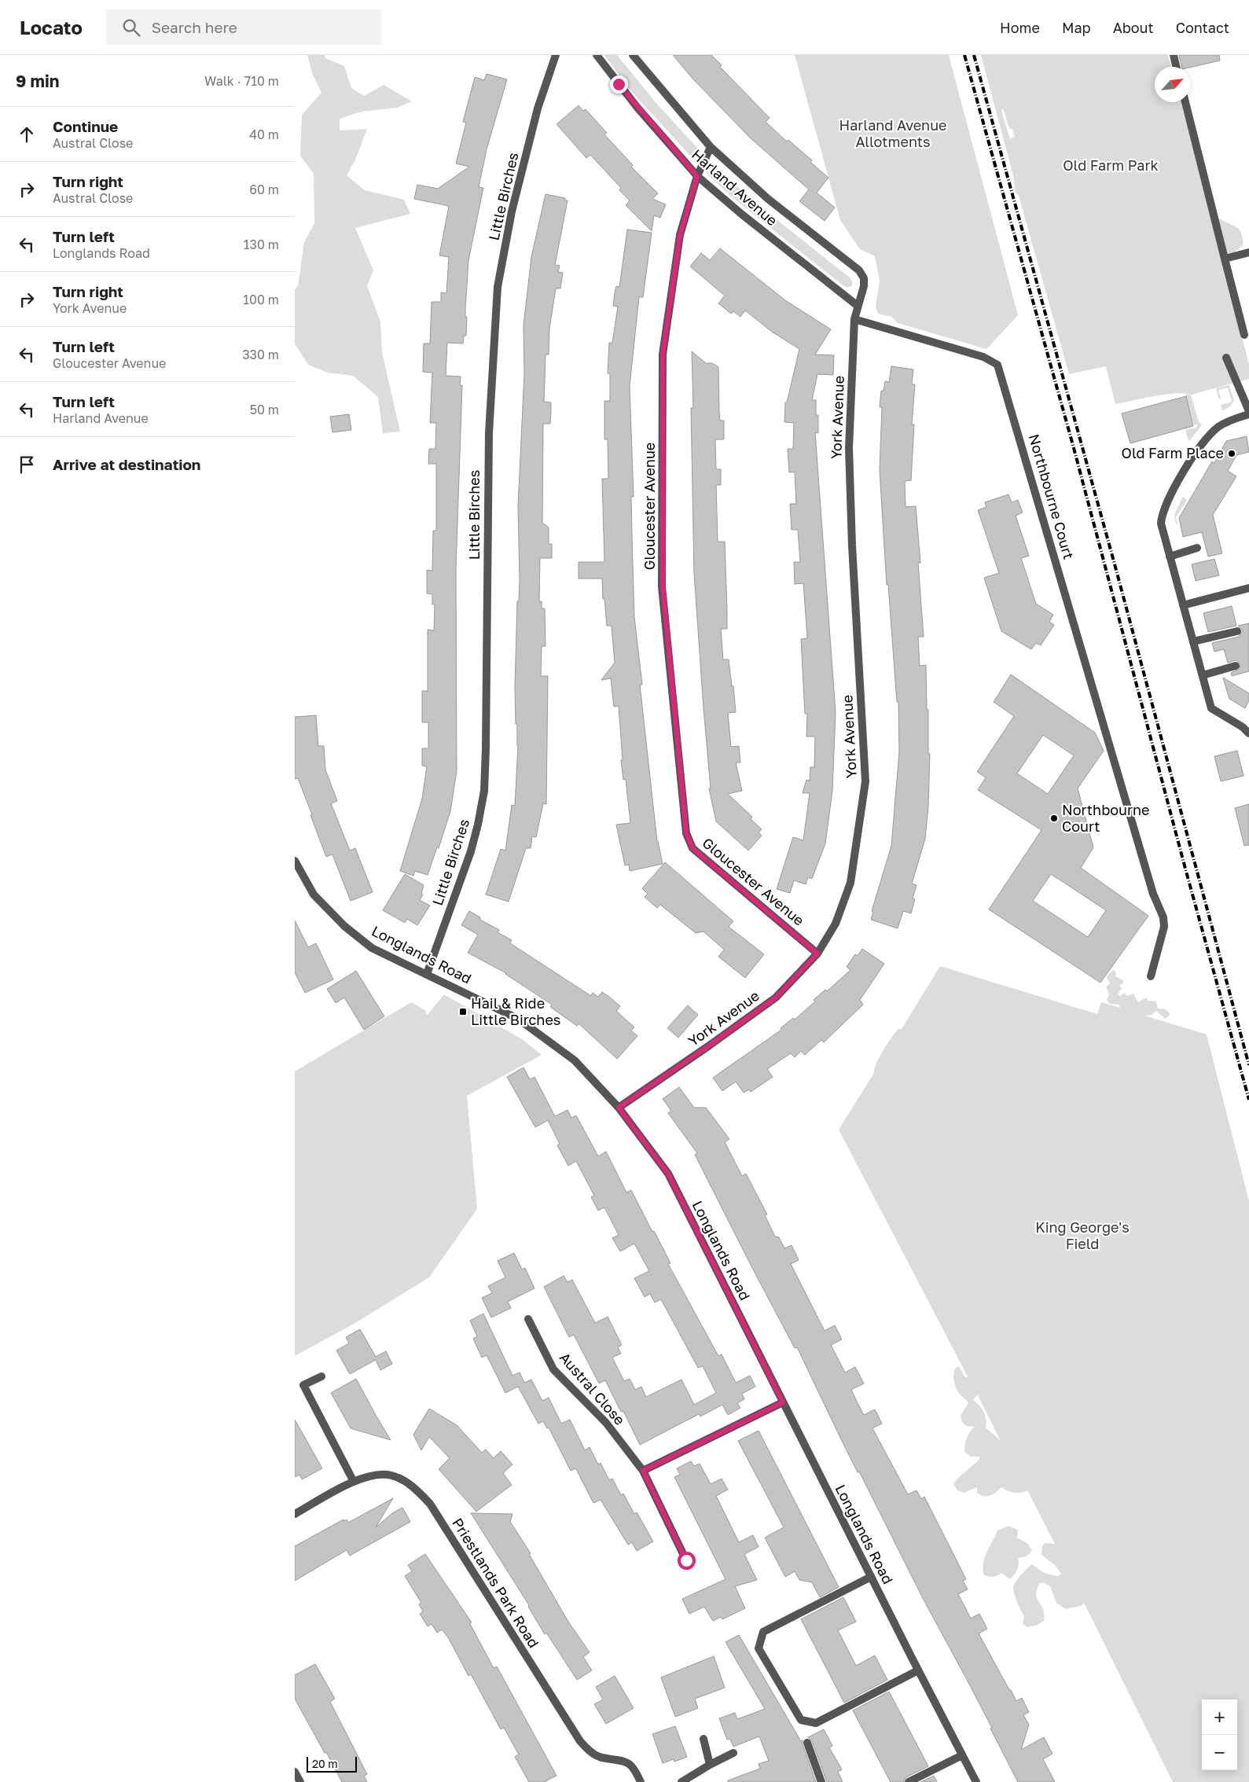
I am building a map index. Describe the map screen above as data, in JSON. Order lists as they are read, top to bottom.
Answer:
{
  "streets": {
    "street": [
      "Harland Avenue",
      "Little Birches",
      "York Avenue",
      "Northbourne Court",
      "Gloucester Avenue",
      "Longlands Road",
      "Austral Close",
      "Priestlands Park Road"
    ]
  },
  "crossings": [
    ["Harland Avenue", "York Avenue"],
    ["Harland Avenue", "Gloucester Avenue"],
    ["Little Birches", "Longlands Road"],
    ["York Avenue", "Northbourne Court"],
    ["York Avenue", "Gloucester Avenue"],
    ["York Avenue", "Longlands Road"]
  ],
  "parks": ["Harland Avenue Allotments", "Old Farm Park", "King George's Field"],
  "places": {
    "other": ["Old Farm Place", "Northbourne Court"],
    "transit": ["Hail & Ride Little Birches"]
  },
  "scale_bar": "20 m",
  "north": "top right",
  "page": {
    "header": "Locato",
    "search": "Search here",
    "nav": [
      "Home",
      "Map",
      "About",
      "Contact"
    ],
    "heading": ["9 min", "Walk · 710 m"],
    "list": [
      ["Continue", "Austral Close", "40 m"],
      ["Turn right", "Austral Close", "60 m"],
      ["Turn left", "Longlands Road", "130 m"],
      ["Turn right", "York Avenue", "100 m"],
      ["Turn left", "Gloucester Avenue", "330 m"],
      ["Turn left", "Harland Avenue", "50 m"],
      "Arrive at destination"
    ],
    "map_buttons": ["+", "−"],
    "scale": "20 m"
  }
}
